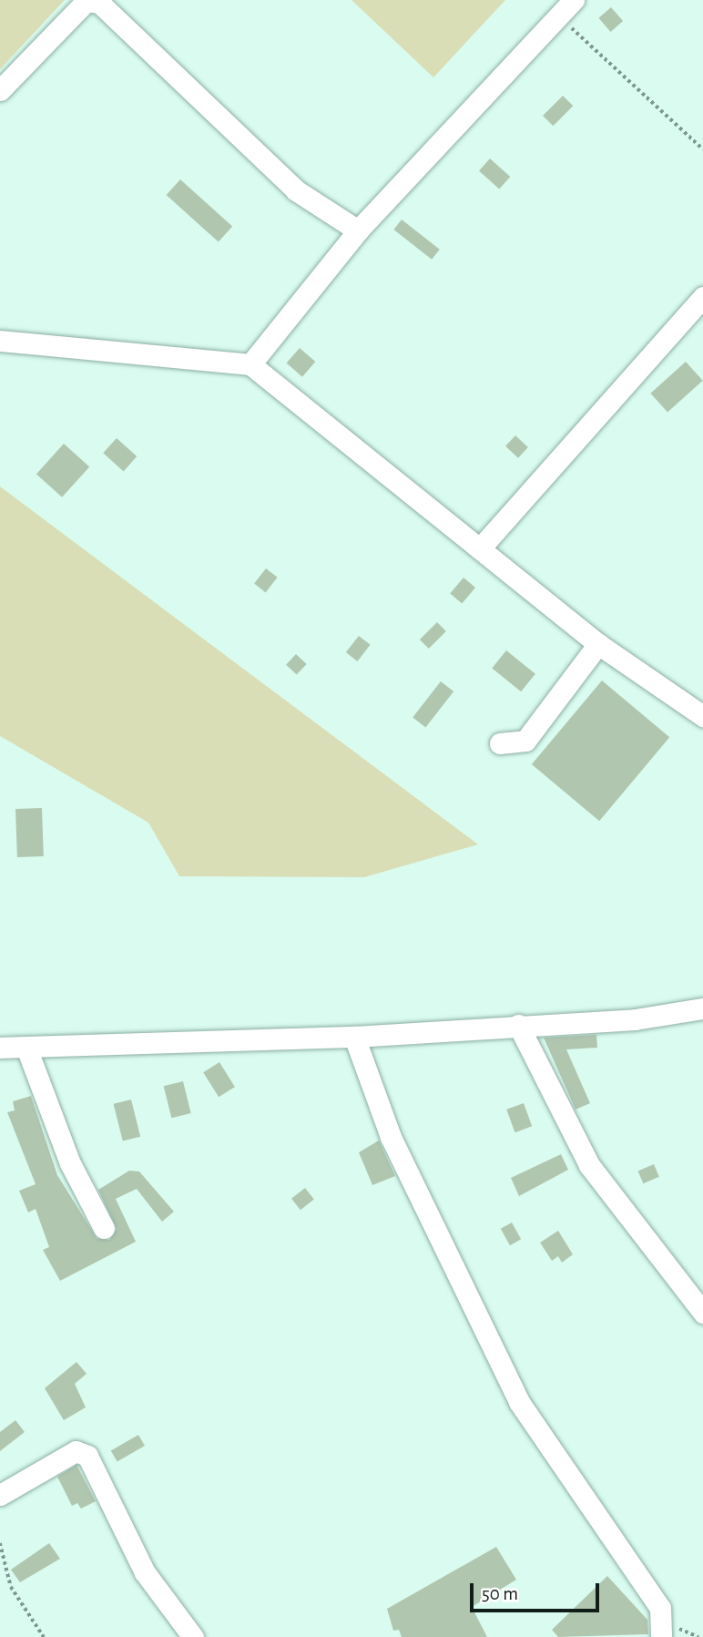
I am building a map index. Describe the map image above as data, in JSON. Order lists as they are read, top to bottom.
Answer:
{
  "scale_bar": "50 m"
}
